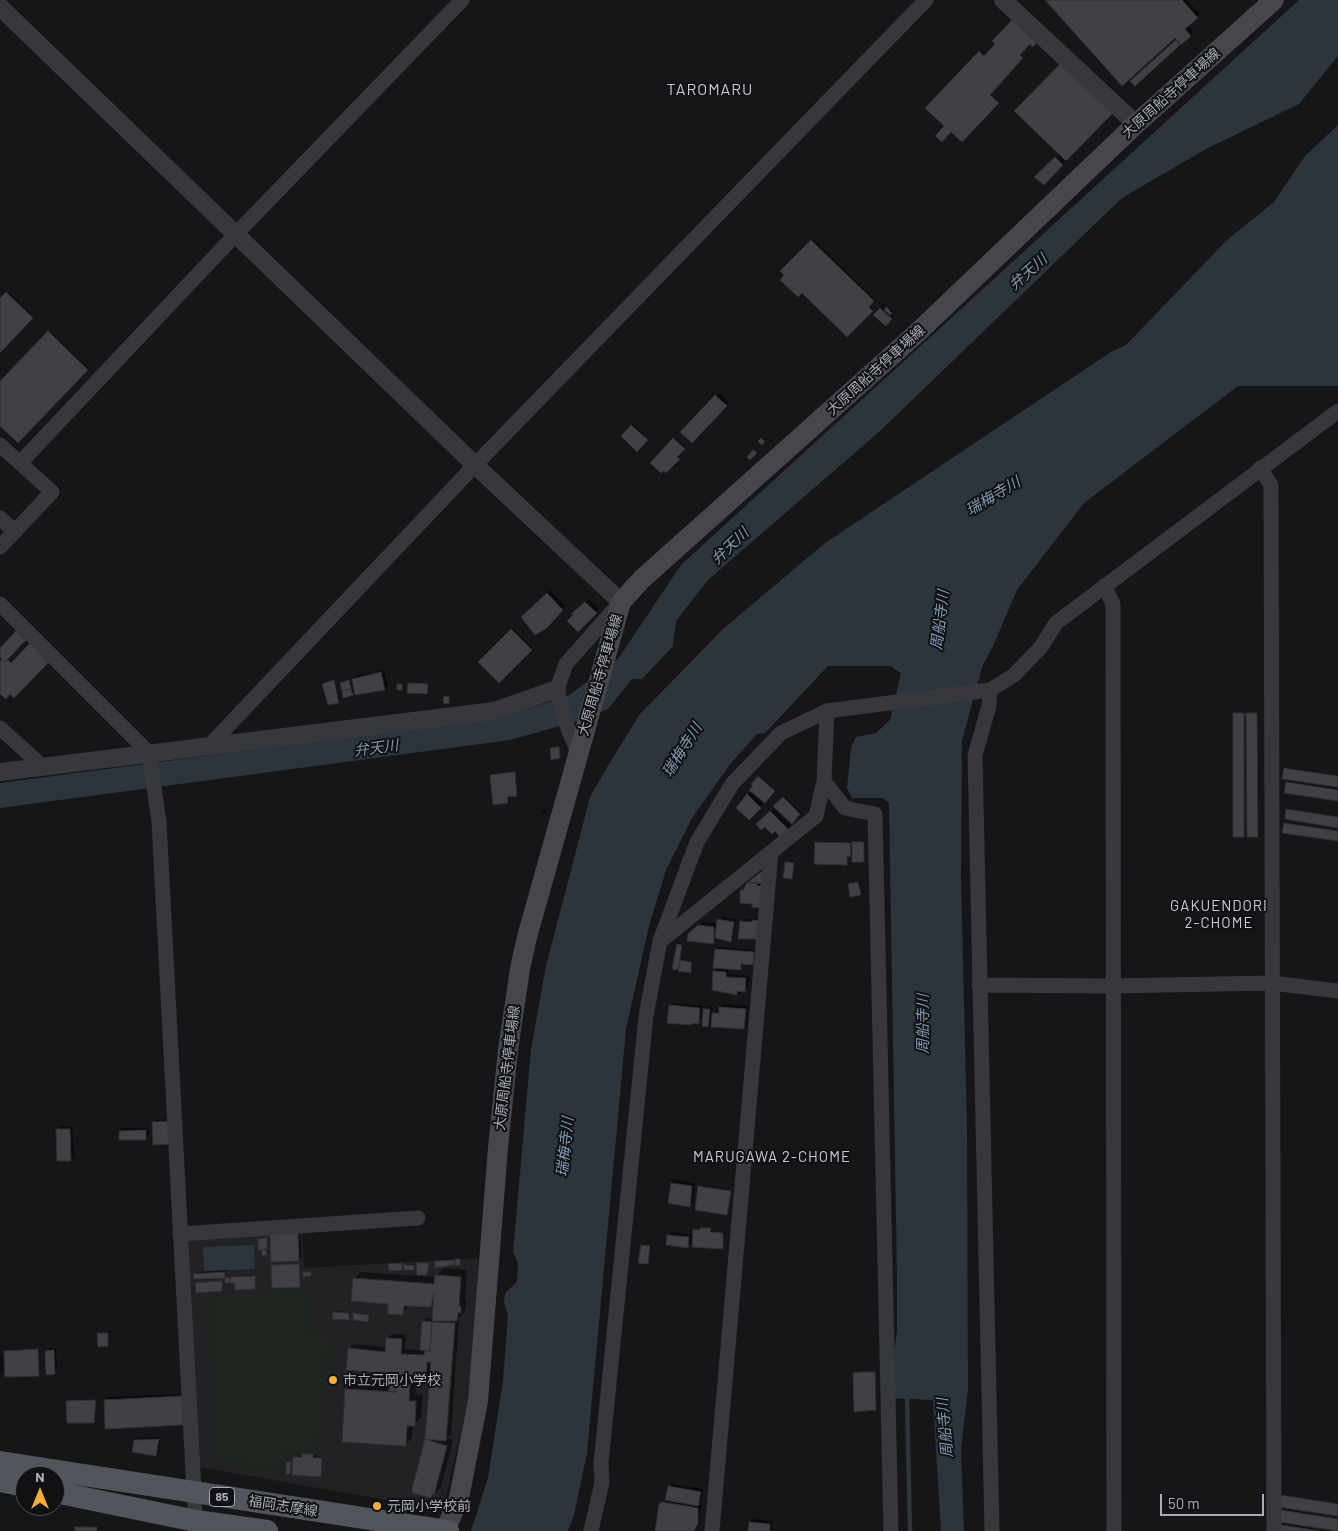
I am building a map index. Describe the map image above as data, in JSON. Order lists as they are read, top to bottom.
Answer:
{
  "streets": {
    "main road": ["大原周船寺停車場線", "85", "福岡志摩線"]
  },
  "crossings": [
    ["大原周船寺停車場線", "福岡志摩線"]
  ],
  "districts": ["TAROMARU", "GAKUENDORI 2-CHOME", "MARUGAWA 2-CHOME"],
  "water": ["弁天川", "瑞梅寺川", "周船寺川"],
  "places": ["市立元岡小学校", "元岡小学校前"],
  "scale_bar": "50 m",
  "north": "top"
}
